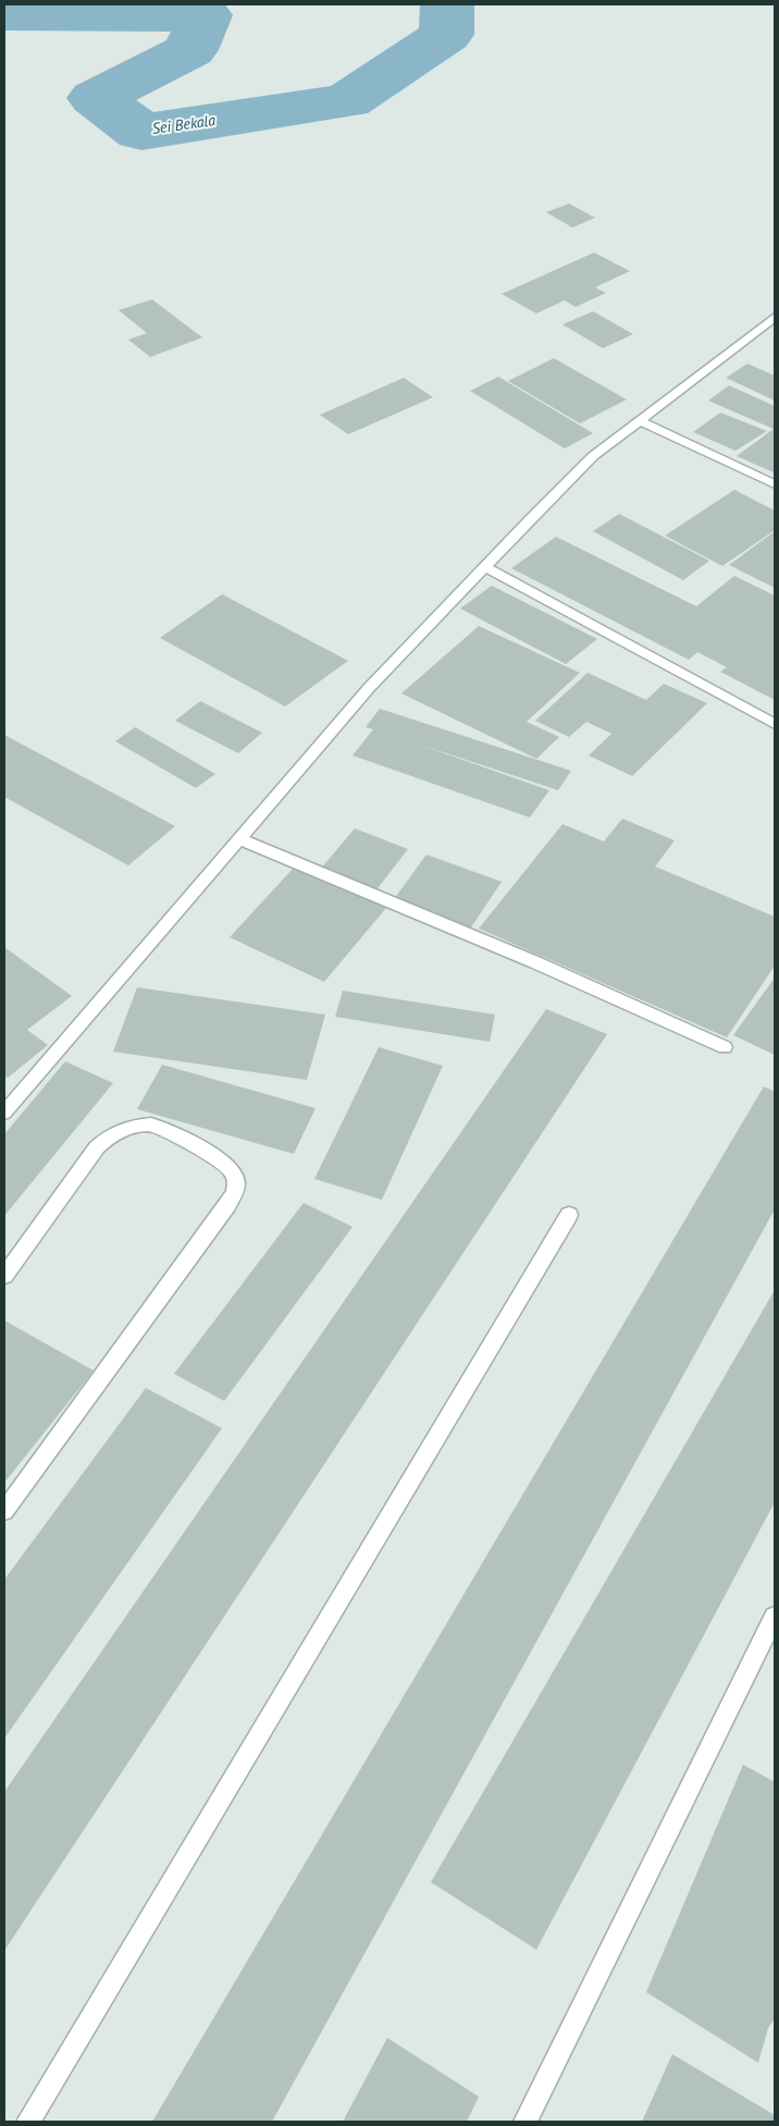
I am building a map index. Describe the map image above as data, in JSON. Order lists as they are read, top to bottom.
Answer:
{
  "water": ["Sei Bekala"]
}
